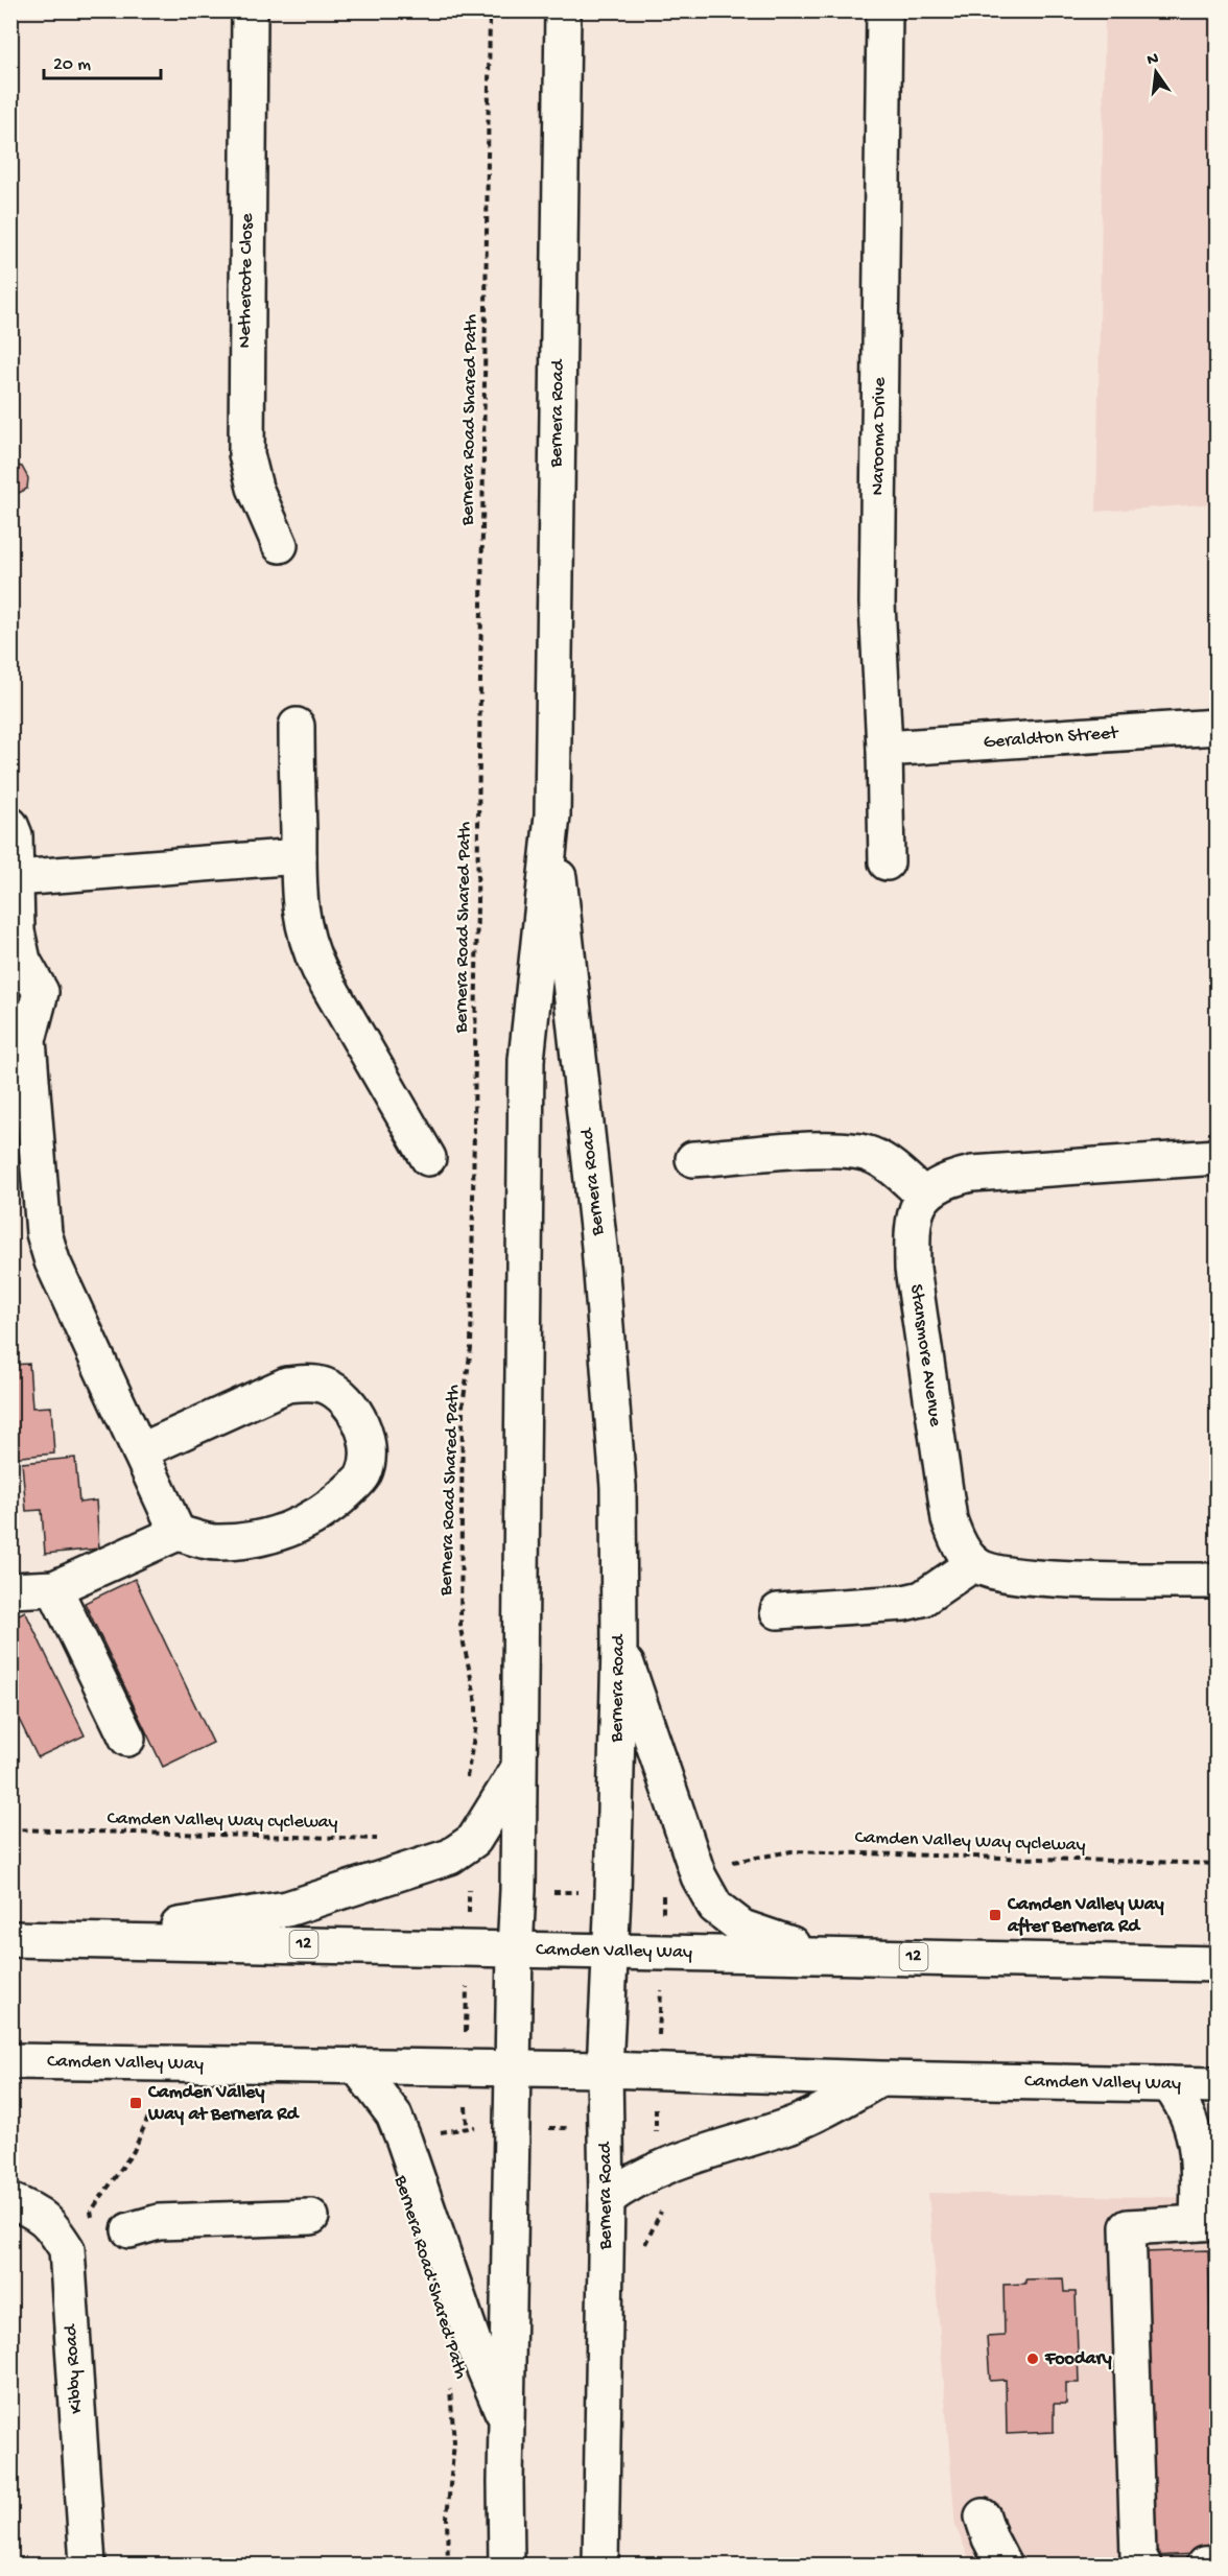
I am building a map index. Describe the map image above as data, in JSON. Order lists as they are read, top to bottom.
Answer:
{
  "streets": {
    "main road": [
      "Nethercote Close",
      "Bernera Road",
      "Narooma Drive",
      "Geraldton Street",
      "Stansmore Avenue",
      "12",
      "Camden Valley Way",
      "Kibby Road"
    ],
    "path": ["Bernera Road Shared Path", "Camden Valley Way cycleway"]
  },
  "crossings": [
    ["Bernera Road", "Camden Valley Way"],
    ["Narooma Drive", "Geraldton Street"]
  ],
  "places": {
    "transit": ["Camden Valley Way after Bernera Rd", "Camden Valley Way at Bernera Rd"],
    "other": ["Foodary"]
  },
  "scale_bar": "20 m",
  "north": "top"
}
